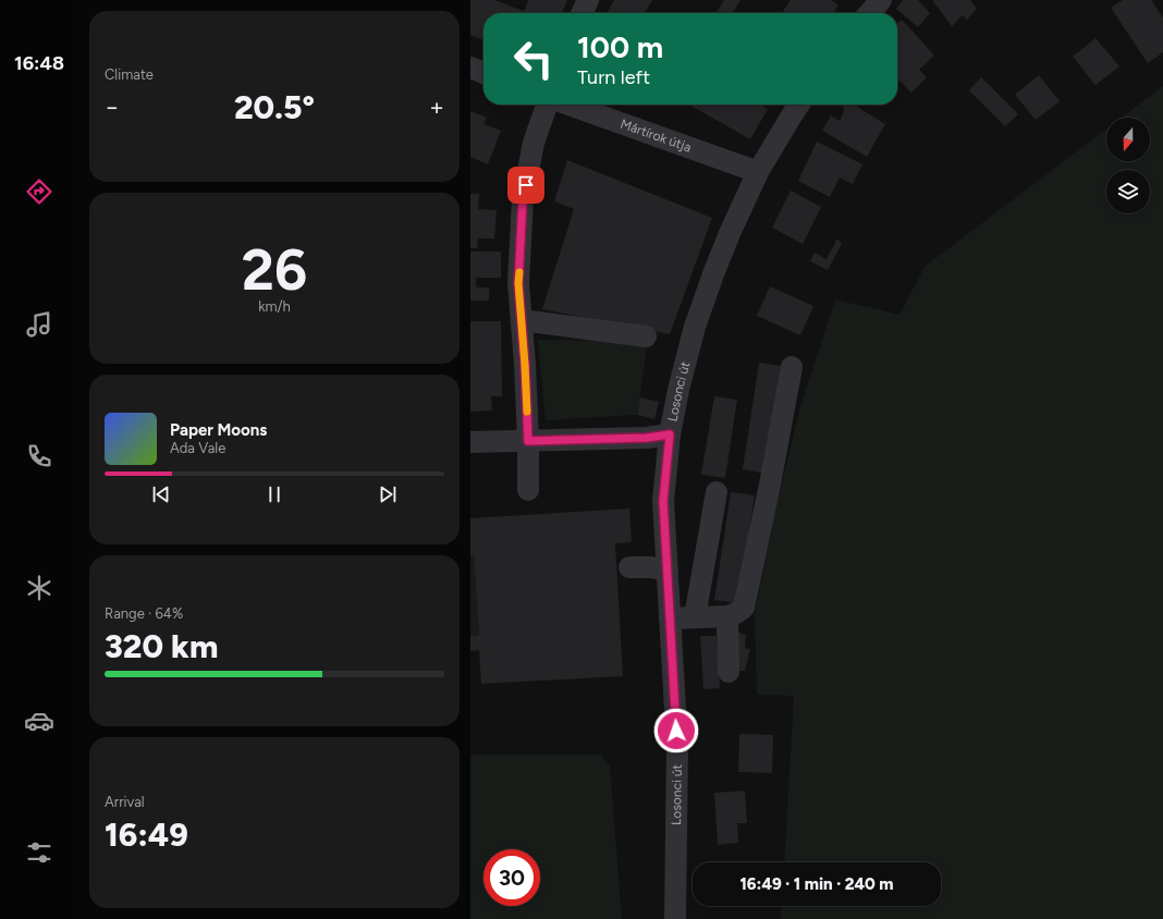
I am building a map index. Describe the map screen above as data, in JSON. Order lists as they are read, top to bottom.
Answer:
{
  "streets": {
    "street": ["Mártírok útja", "Losonci út"]
  },
  "crossings": [
    ["Mártírok útja", "Losonci út"]
  ],
  "north": "bottom",
  "page": {
    "tabs": "16:48",
    "tile": [
      "Climate",
      ["26", "km/h"],
      ["Range · 64%", "320 km"],
      ["Arrival", "16:49"]
    ],
    "turn": ["100 m", "Turn left"],
    "heat": ["−", "20.5°", "+"],
    "song": ["Paper Moons", "Ada Vale"],
    "limit": "30",
    "trip": "16:49 · 1 min · 240 m"
  }
}
